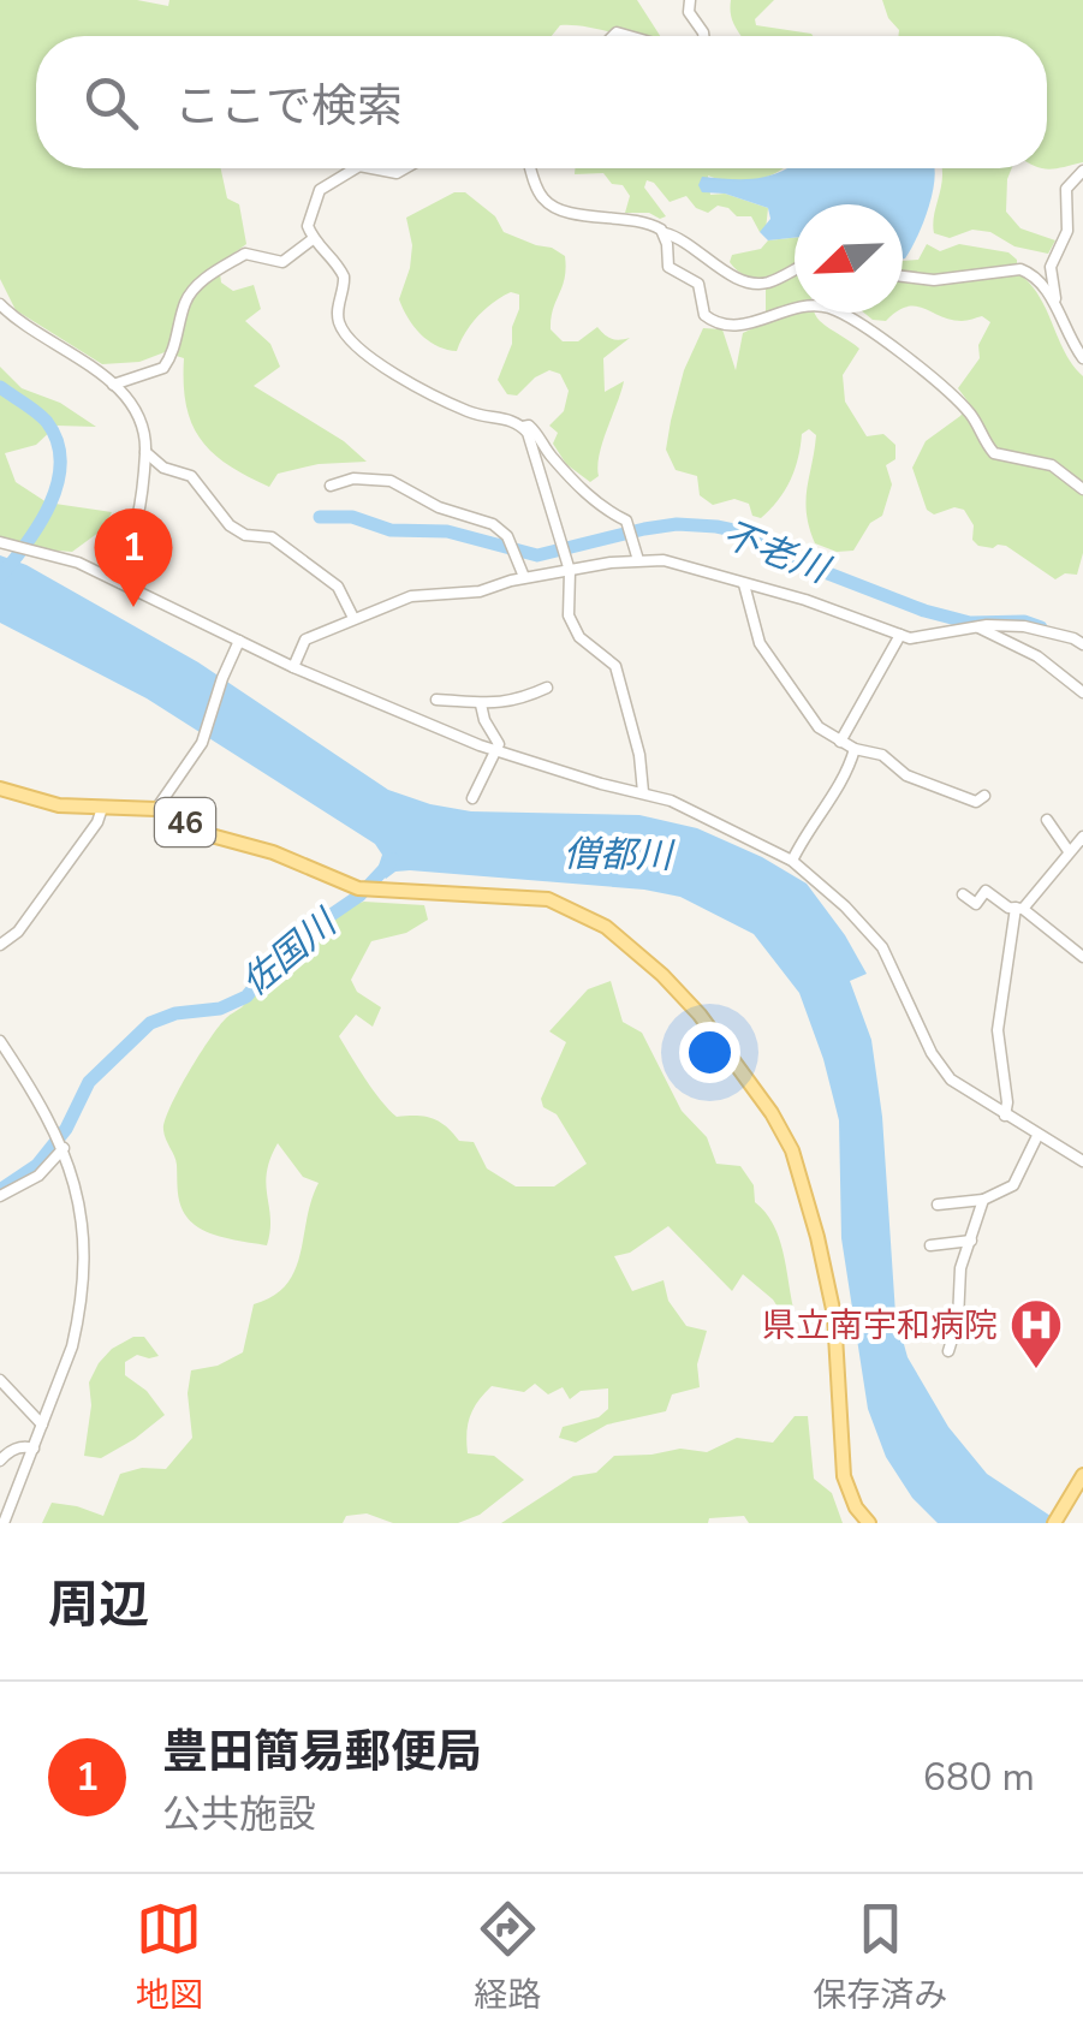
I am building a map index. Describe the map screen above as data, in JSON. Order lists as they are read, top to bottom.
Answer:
{
  "streets": {
    "main road": ["46"]
  },
  "water": ["不老川", "僧都川", "佐国川"],
  "places": {
    "hospital": ["県立南宇和病院"]
  },
  "north": "bottom left",
  "page": {
    "search": "ここで検索",
    "pins": "1",
    "heading": "周辺",
    "list": [
      {
        "mark": "1",
        "name": "豊田簡易郵便局",
        "note": "公共施設",
        "value": "680 m"
      }
    ],
    "nav": ["地図", "経路", "保存済み"]
  }
}
